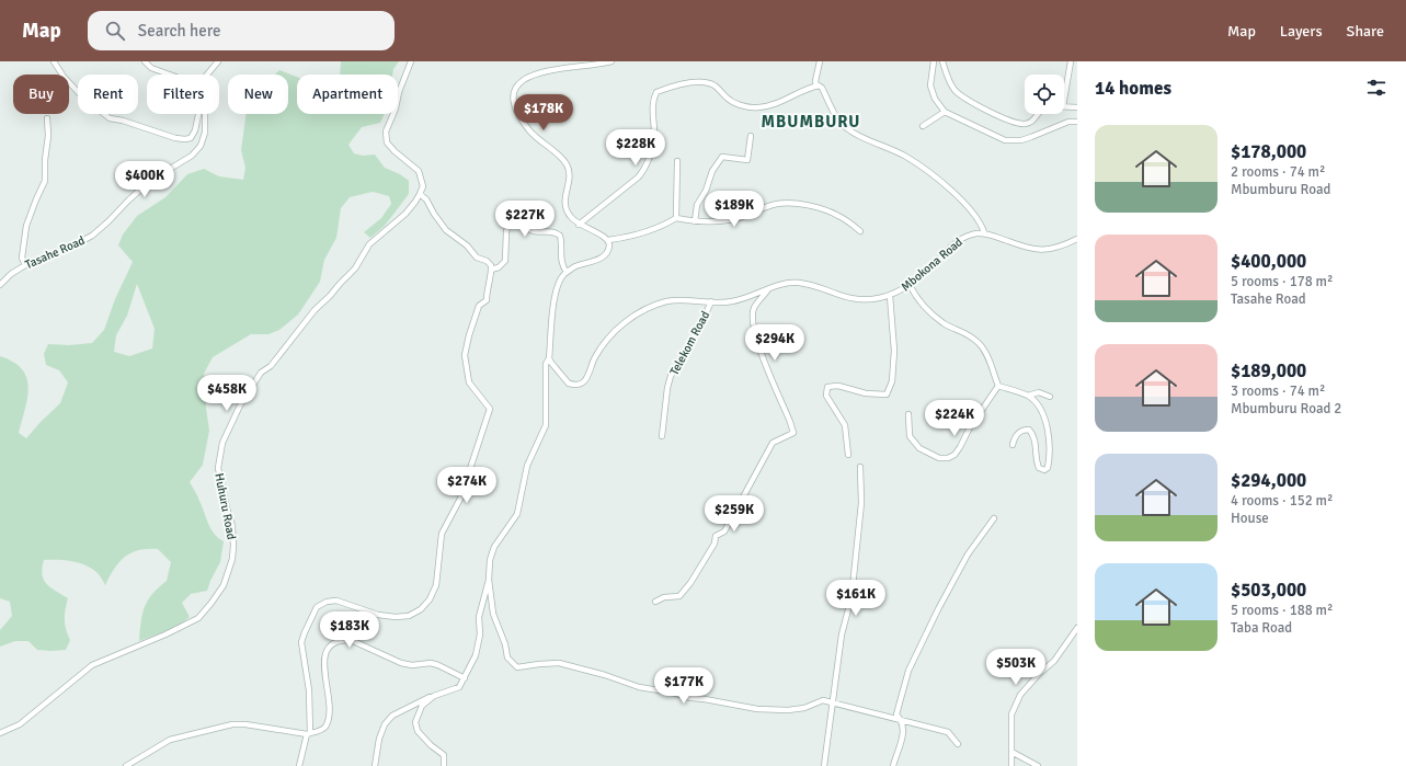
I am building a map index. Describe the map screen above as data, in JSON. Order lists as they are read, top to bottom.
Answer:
{
  "streets": {
    "street": [
      "Tasahe Road",
      "Mbokona Road",
      "Telekom Road",
      "Huhuru Road"
    ]
  },
  "crossings": [
    ["Mbokona Road", "Telekom Road"]
  ],
  "districts": ["MBUMBURU"],
  "page": {
    "header": "Map",
    "search": "Search here",
    "nav": ["Map", "Layers", "Share"],
    "heading": "14 homes",
    "chip": [
      "Buy",
      "Rent",
      "Filters",
      "New",
      "Apartment"
    ],
    "price": [
      "$178K",
      "$228K",
      "$400K",
      "$189K",
      "$227K",
      "$294K",
      "$458K",
      "$224K",
      "$274K",
      "$259K",
      "$161K",
      "$183K",
      "$503K",
      "$177K"
    ],
    "list": [
      {
        "name": "$178,000",
        "note": "2 rooms · 74 m² · Mbumburu Road"
      },
      {
        "name": "$400,000",
        "note": "5 rooms · 178 m² · Tasahe Road"
      },
      {
        "name": "$189,000",
        "note": "3 rooms · 74 m² · Mbumburu Road 2"
      },
      {
        "name": "$294,000",
        "note": "4 rooms · 152 m² · House"
      },
      {
        "name": "$503,000",
        "note": "5 rooms · 188 m² · Taba Road"
      }
    ]
  }
}
